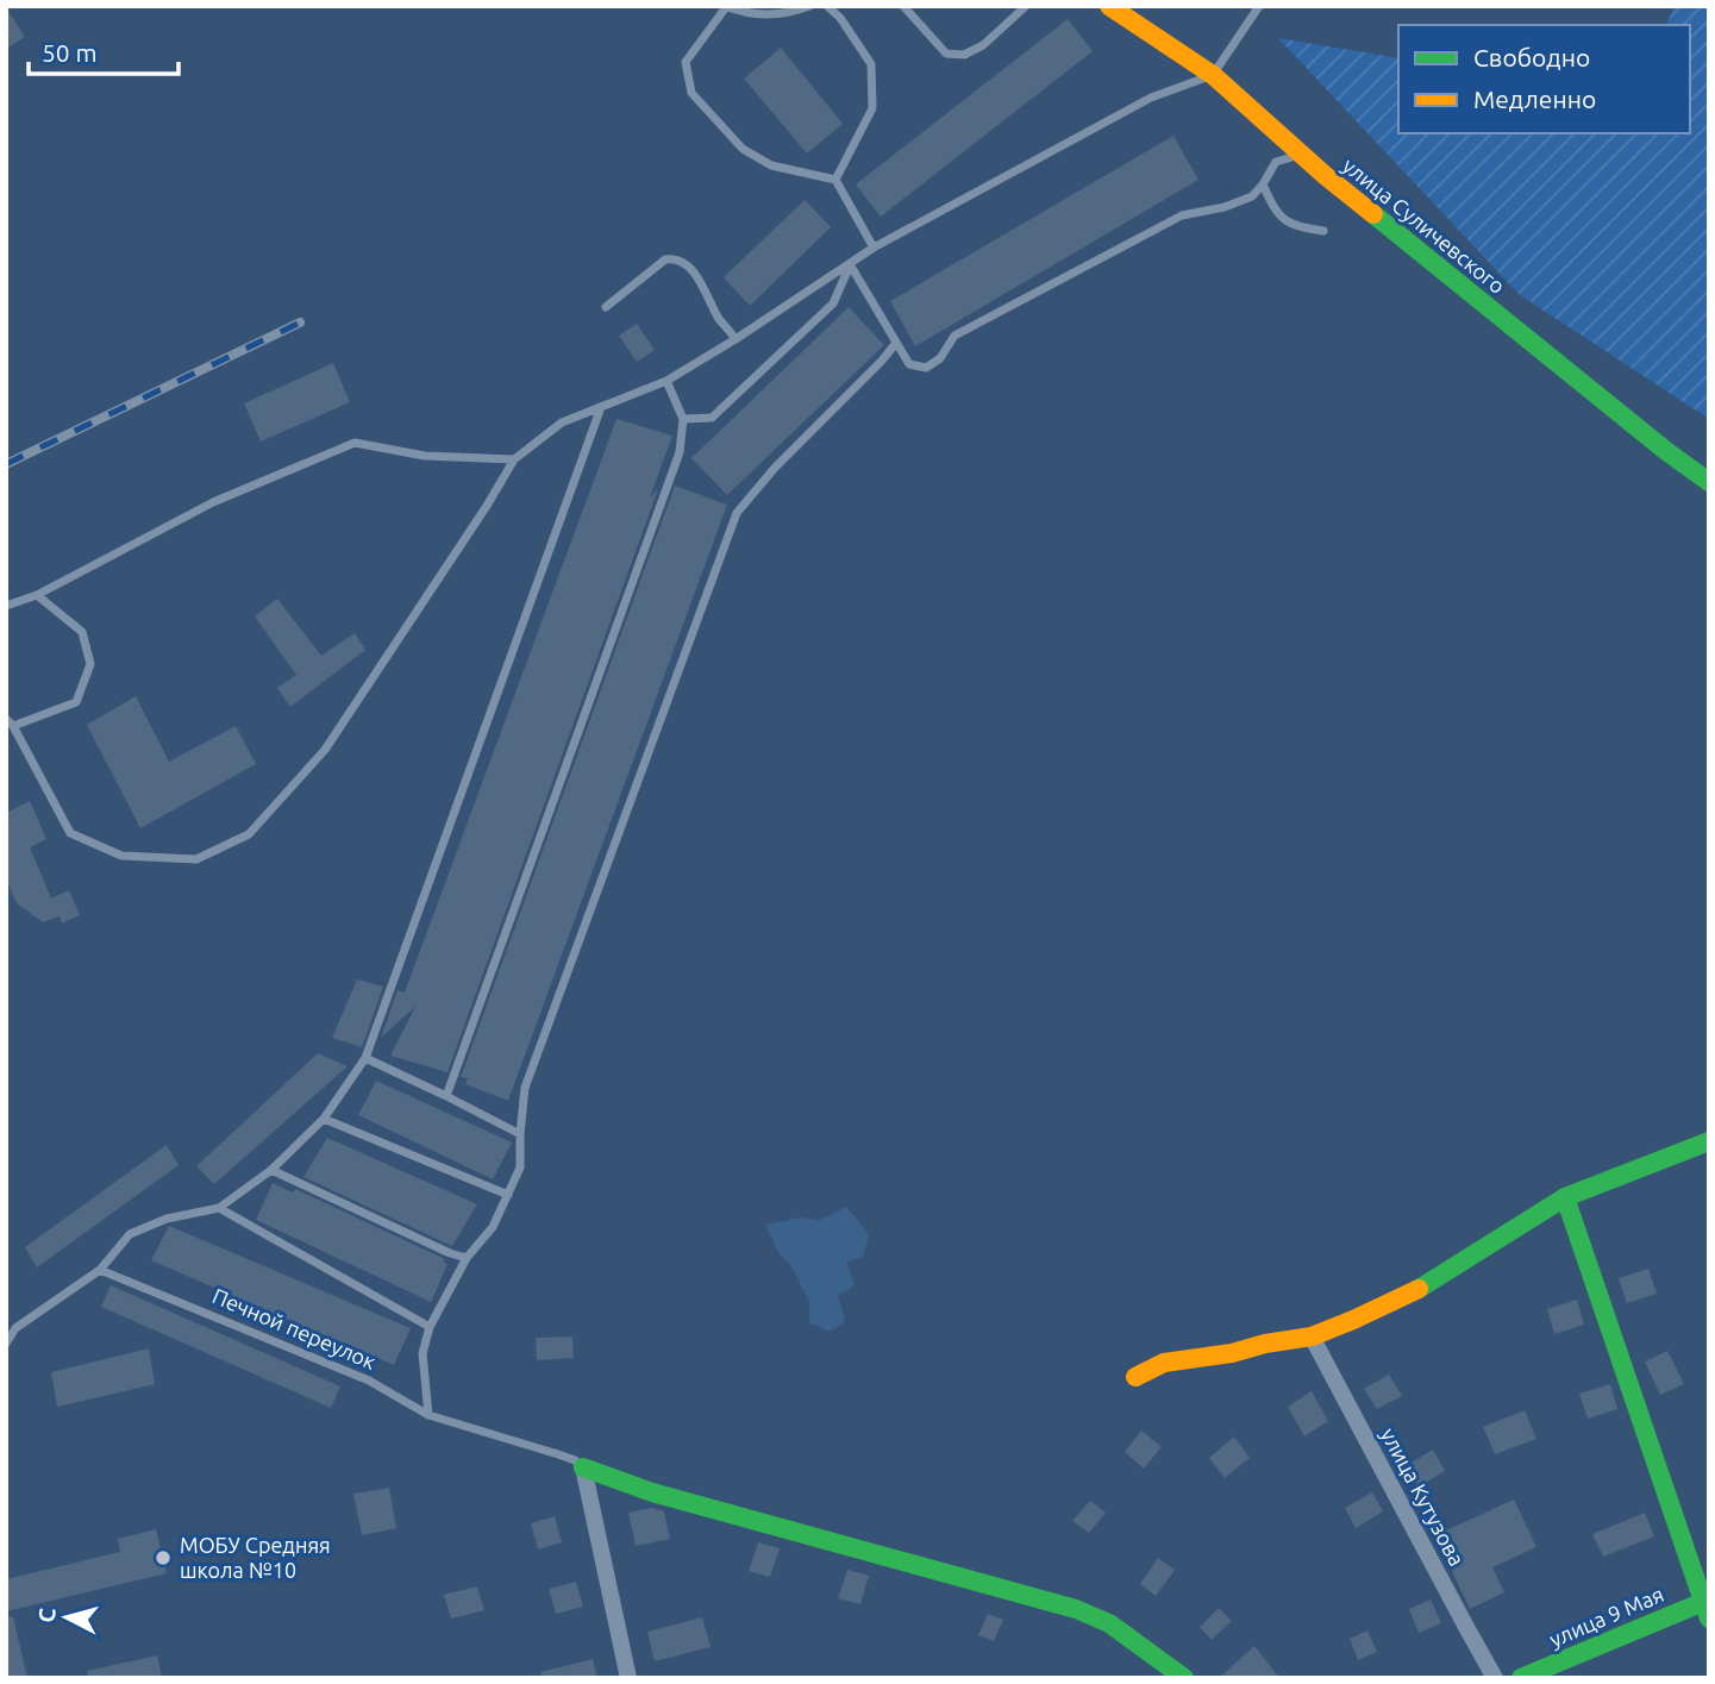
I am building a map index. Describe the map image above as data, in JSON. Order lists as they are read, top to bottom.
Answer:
{
  "streets": {
    "street": ["улица Суличевского", "улица Кутузова", "улица 9 Мая"],
    "lane": ["Печной переулок"]
  },
  "places": ["МОБУ Средняя школа №10"],
  "legend": ["Свободно", "Медленно"],
  "scale_bar": "50 m",
  "north": "left"
}
